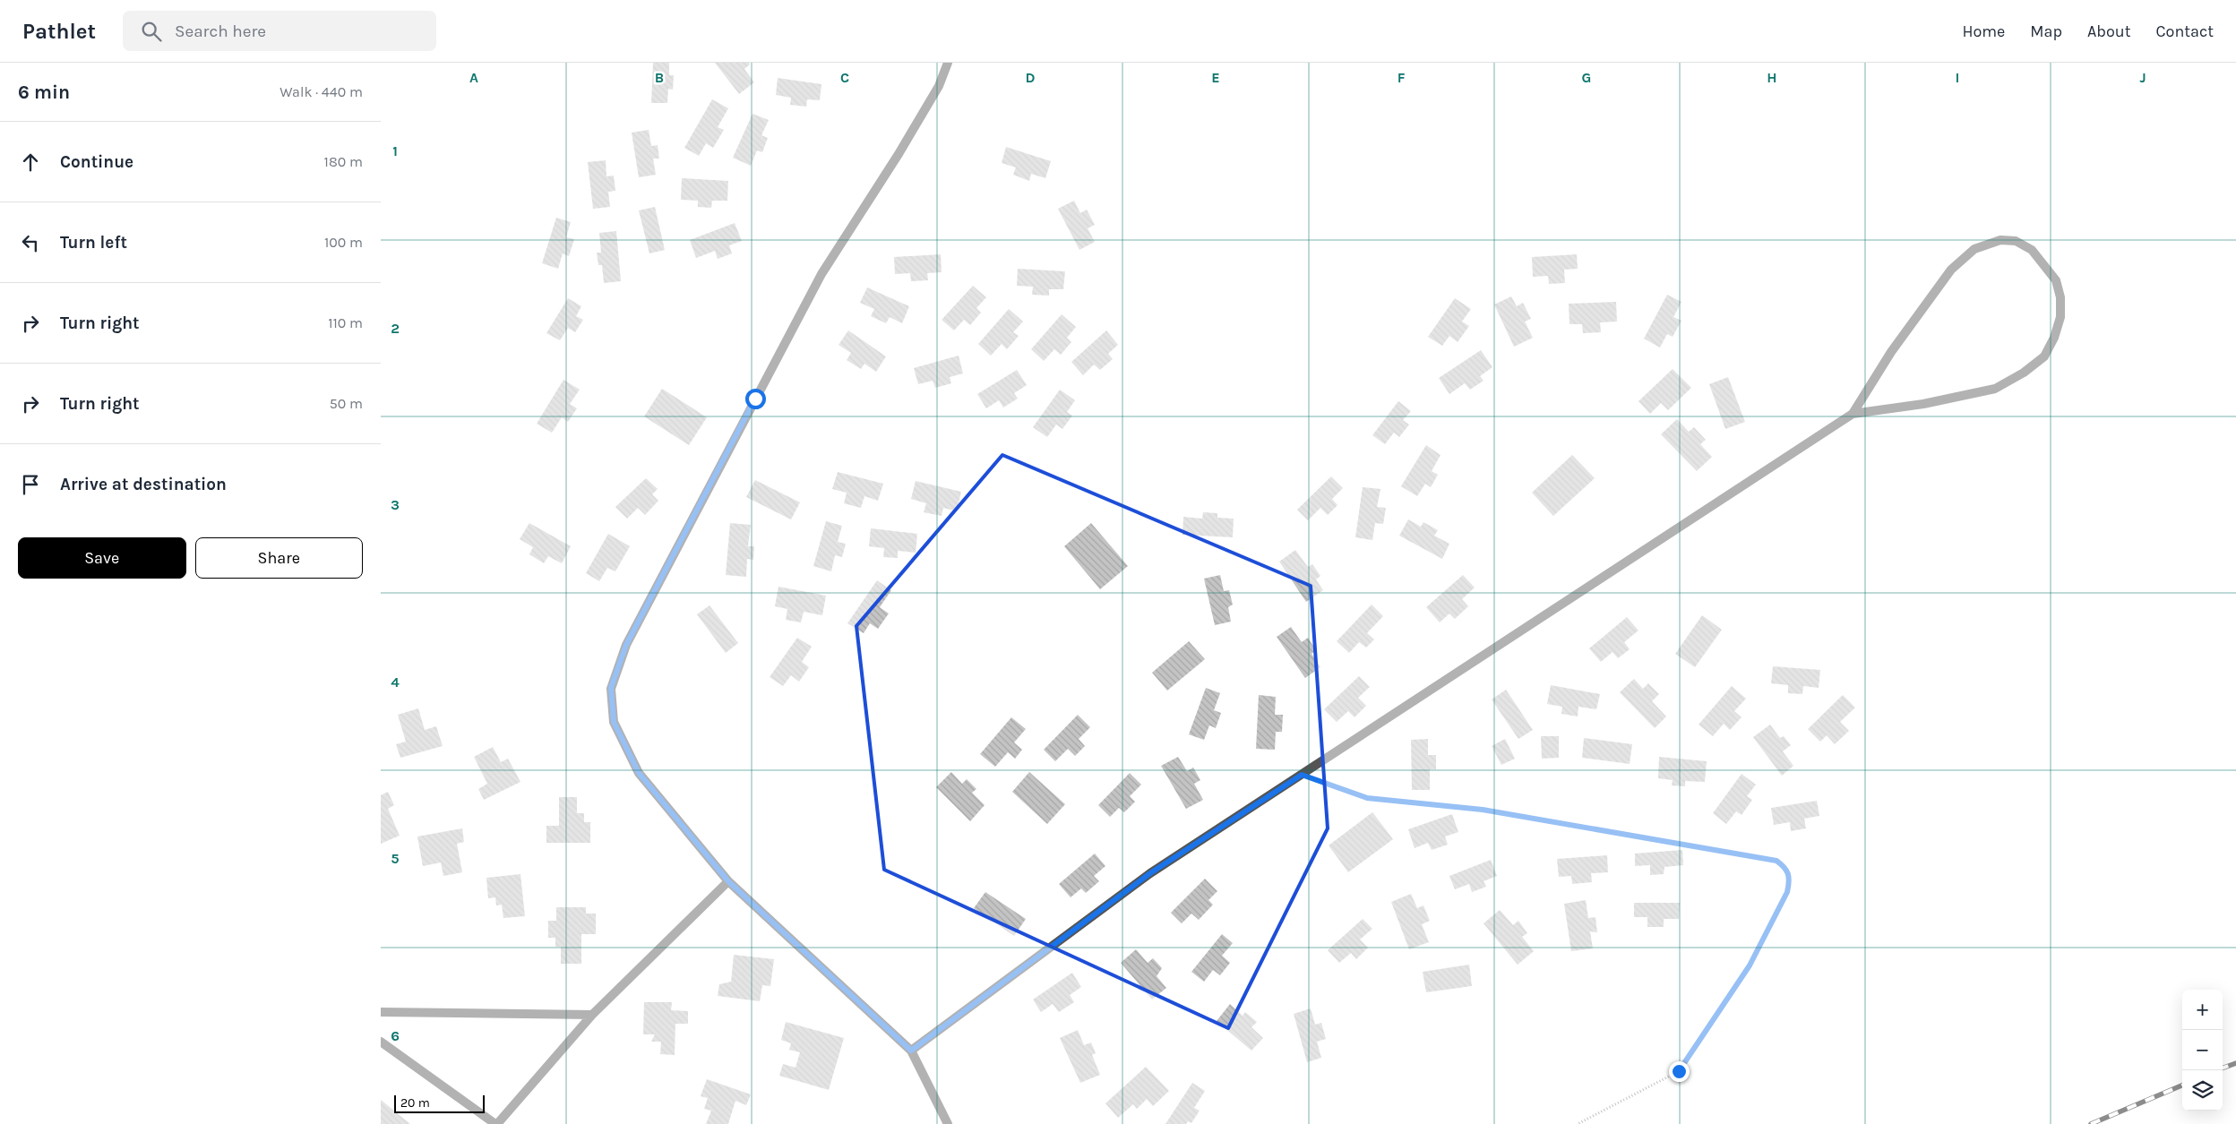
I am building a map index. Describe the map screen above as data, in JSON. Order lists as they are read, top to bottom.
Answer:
{
  "scale_bar": "20 m",
  "page": {
    "header": "Pathlet",
    "search": "Search here",
    "nav": [
      "Home",
      "Map",
      "About",
      "Contact"
    ],
    "heading": ["6 min", "Walk · 440 m"],
    "list": [
      ["Continue", "180 m"],
      ["Turn left", "100 m"],
      ["Turn right", "110 m"],
      ["Turn right", "50 m"],
      "Arrive at destination"
    ],
    "buttons": ["Save", "Share"],
    "map_buttons": ["+", "−"],
    "scale": "20 m"
  },
  "grid": {
    "columns": [
      "A",
      "B",
      "C",
      "D",
      "E",
      "F",
      "G",
      "H",
      "I",
      "J"
    ],
    "rows": [
      "1",
      "2",
      "3",
      "4",
      "5",
      "6"
    ]
  }
}
